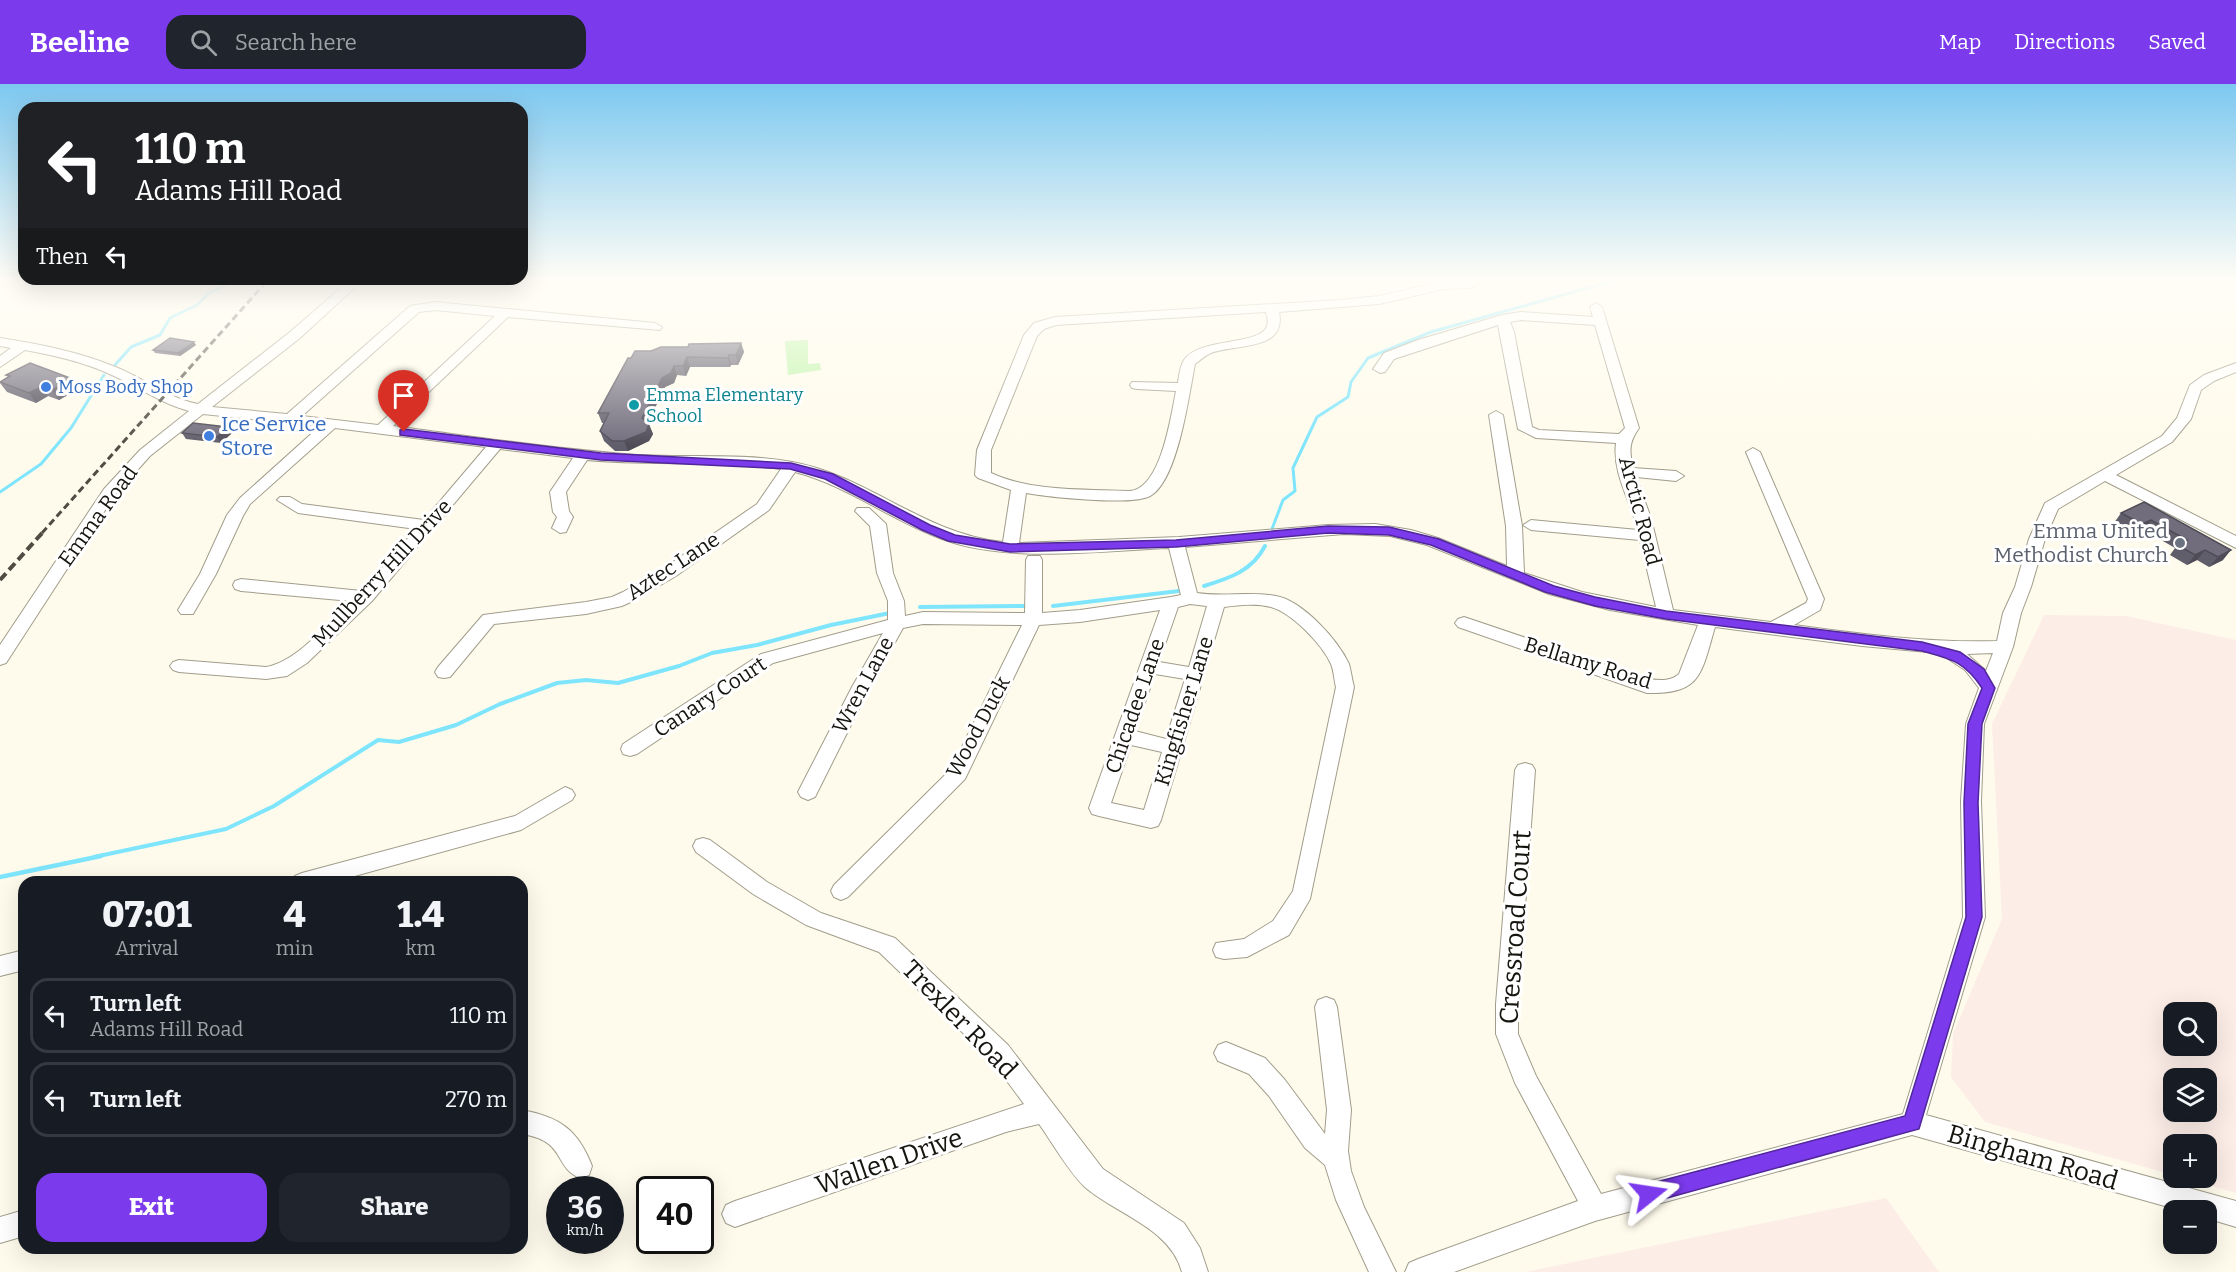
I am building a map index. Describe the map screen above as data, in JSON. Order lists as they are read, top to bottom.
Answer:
{
  "streets": {
    "street": [
      "Arctic Road",
      "Emma Road",
      "Aztec Lane",
      "Mullberry Hill Drive",
      "Bellamy Road",
      "Wren Lane",
      "Canary Court",
      "Chicadee Lane",
      "Kingfisher Lane",
      "Wood Duck",
      "Cressroad Court",
      "Trexler Road",
      "Bingham Road",
      "Wallen Drive"
    ]
  },
  "crossings": [
    ["Wren Lane", "Canary Court"],
    ["Canary Court", "Chicadee Lane"],
    ["Canary Court", "Wood Duck"],
    ["Chicadee Lane", "Kingfisher Lane"],
    ["Trexler Road", "Wallen Drive"]
  ],
  "places": [
    "Moss Body Shop",
    "Emma Elementary School",
    "Ice Service Store",
    "Emma United Methodist Church"
  ],
  "page": {
    "header": "Beeline",
    "search": "Search here",
    "nav": ["Map", "Directions", "Saved"],
    "turn": ["110 m", "Adams Hill Road"],
    "then": "Then",
    "eta": [
      "07:01",
      "Arrival",
      "4",
      "min",
      "1.4",
      "km"
    ],
    "list": [
      {
        "name": "Turn left",
        "note": "Adams Hill Road",
        "value": "110 m"
      },
      {
        "name": "Turn left",
        "value": "270 m"
      }
    ],
    "map_buttons": ["+", "−"],
    "buttons": ["Exit", "Share"],
    "speed": "36 km/h",
    "limit": "40"
  }
}
